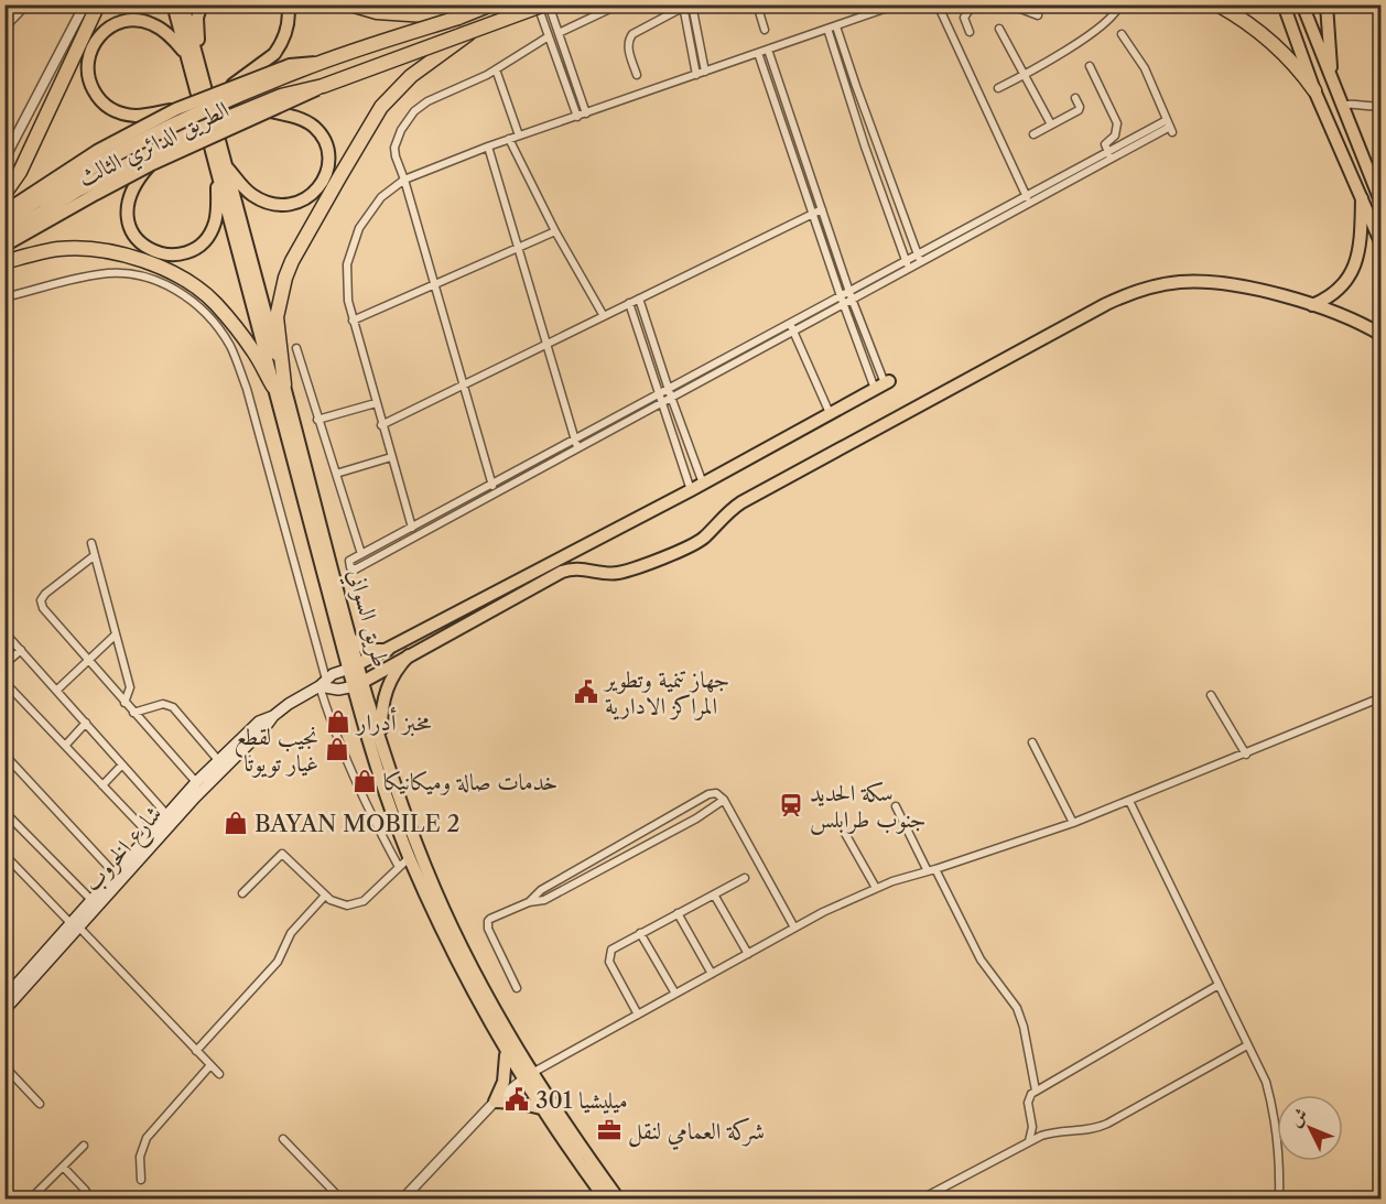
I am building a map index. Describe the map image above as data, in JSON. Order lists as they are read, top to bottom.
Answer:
{
  "streets": {
    "highway": ["الطريق الدائري الثالث"],
    "main road": ["طريق السواني", "شارع الخروب"]
  },
  "crossings": [
    ["طريق السواني", "شارع الخروب"]
  ],
  "places": {
    "public building": ["جهاز تنمية وتطوير المراكز الادارية", "ميليشيا 301"],
    "shop": [
      "مخبز أدرار",
      "نجيب لقطع غيار تويوتا",
      "خدمات صالة وميكانيكا",
      "BAYAN MOBILE 2"
    ],
    "station": ["سكة الحديد جنوب طرابلس"],
    "office": ["شركة العمامي لنقل"]
  },
  "north": "top left"
}
